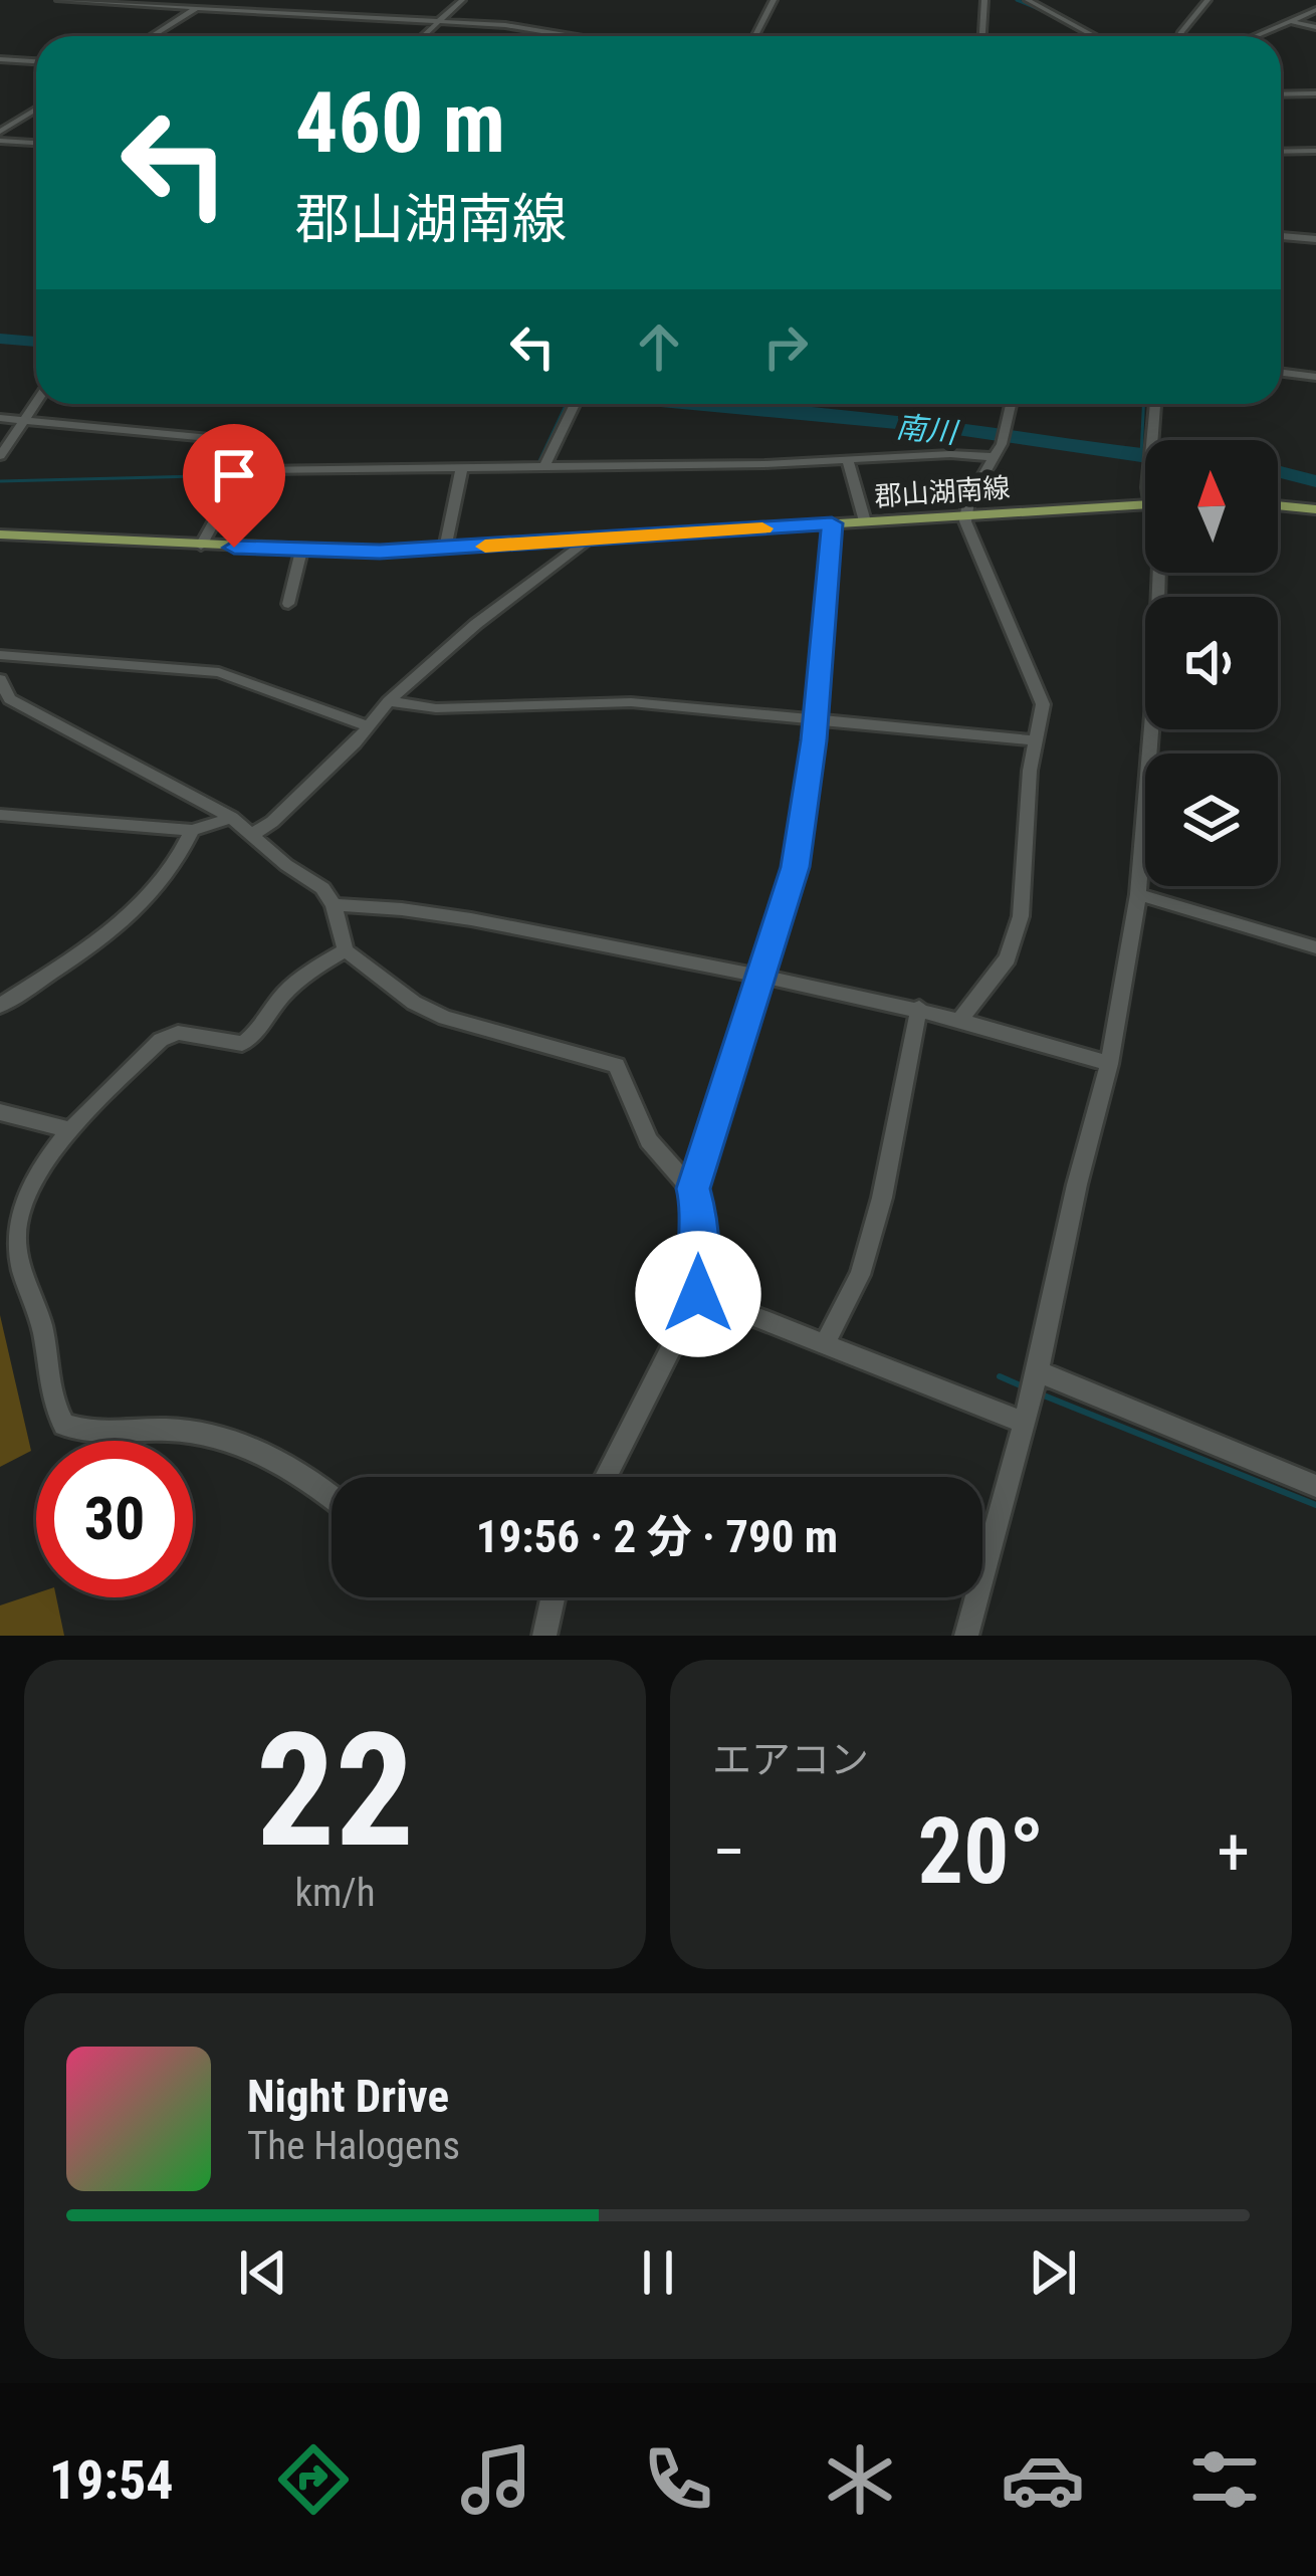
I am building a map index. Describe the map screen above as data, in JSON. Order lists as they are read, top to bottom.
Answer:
{
  "streets": {
    "main road": ["郡山湖南線"]
  },
  "water": ["南川"],
  "north": "top",
  "page": {
    "turn": ["460 m", "郡山湖南線"],
    "limit": "30",
    "trip": "19:56 · 2 分 · 790 m",
    "tile": [
      ["22", "km/h"],
      "エアコン"
    ],
    "heat": ["−", "20°", "+"],
    "song": ["Night Drive", "The Halogens"],
    "tabs": "19:54"
  }
}
